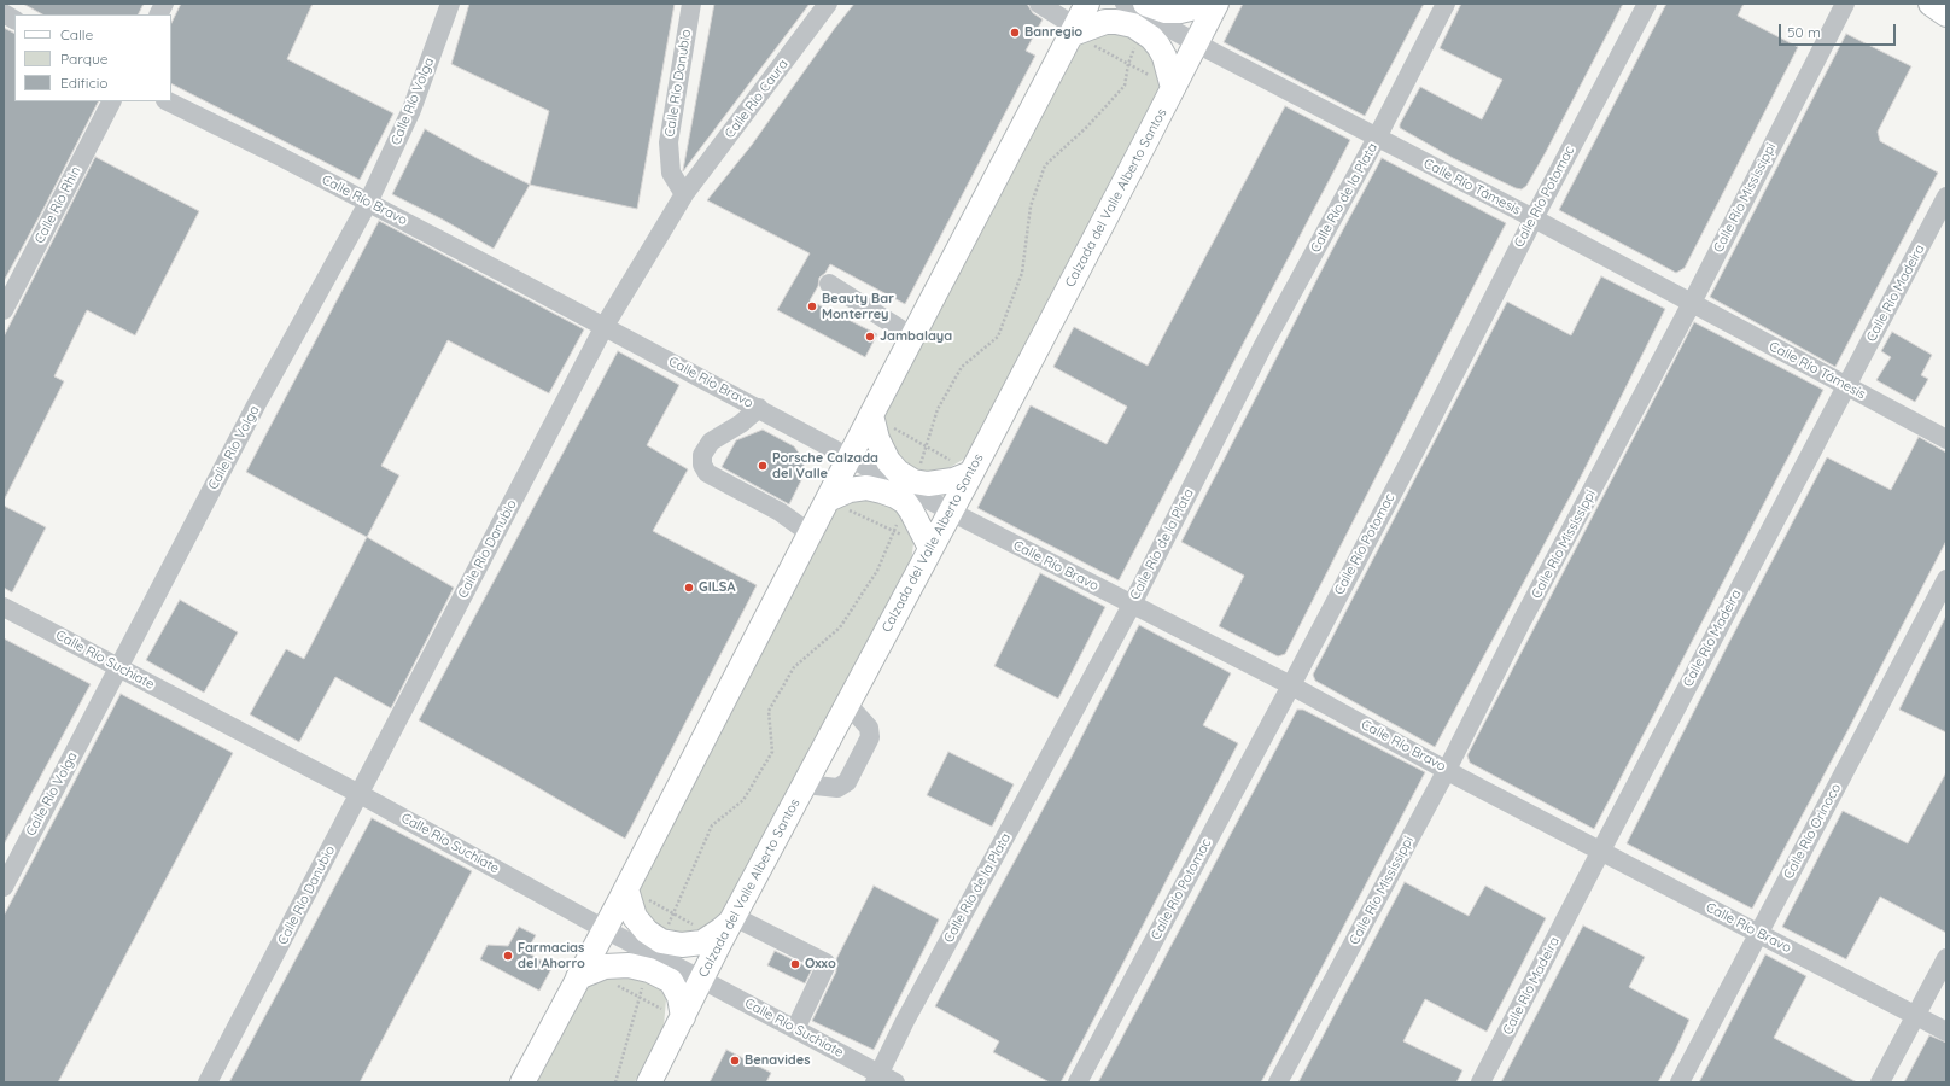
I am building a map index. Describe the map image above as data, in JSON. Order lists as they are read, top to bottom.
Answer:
{
  "streets": {
    "main road": ["Calzada del Valle Alberto Santos"],
    "street": [
      "Calle Río Danubio",
      "Calle Río Caura",
      "Calle Río Volga",
      "Calle Río Támesis",
      "Calle Río Potomac",
      "Calle Río de la Plata",
      "Calle Río Mississippi",
      "Calle Río Bravo",
      "Calle Río Rhin",
      "Calle Río Madeira",
      "Calle Río Suchiate",
      "Calle Río Orinoco"
    ]
  },
  "crossings": [
    ["Calle Río Danubio", "Calle Río Caura"],
    ["Calle Río Danubio", "Calle Río Bravo"],
    ["Calle Río Danubio", "Calle Río Suchiate"],
    ["Calle Río Volga", "Calle Río Bravo"],
    ["Calle Río Volga", "Calle Río Suchiate"],
    ["Calle Río Támesis", "Calle Río Potomac"],
    ["Calle Río Támesis", "Calzada del Valle Alberto Santos"],
    ["Calle Río Támesis", "Calle Río de la Plata"],
    ["Calle Río Támesis", "Calle Río Mississippi"],
    ["Calle Río Támesis", "Calle Río Madeira"],
    ["Calle Río Potomac", "Calle Río Bravo"],
    ["Calzada del Valle Alberto Santos", "Calle Río Bravo"],
    ["Calzada del Valle Alberto Santos", "Calle Río Suchiate"],
    ["Calle Río de la Plata", "Calle Río Bravo"],
    ["Calle Río de la Plata", "Calle Río Suchiate"],
    ["Calle Río Mississippi", "Calle Río Bravo"],
    ["Calle Río Bravo", "Calle Río Madeira"],
    ["Calle Río Bravo", "Calle Río Orinoco"]
  ],
  "places": [
    "Banregio",
    "Beauty Bar Monterrey",
    "Jambalaya",
    "Porsche Calzada del Valle",
    "GILSA",
    "Farmacias del Ahorro",
    "Oxxo",
    "Benavides"
  ],
  "legend": ["Calle", "Parque", "Edificio"],
  "scale_bar": "50 m"
}
